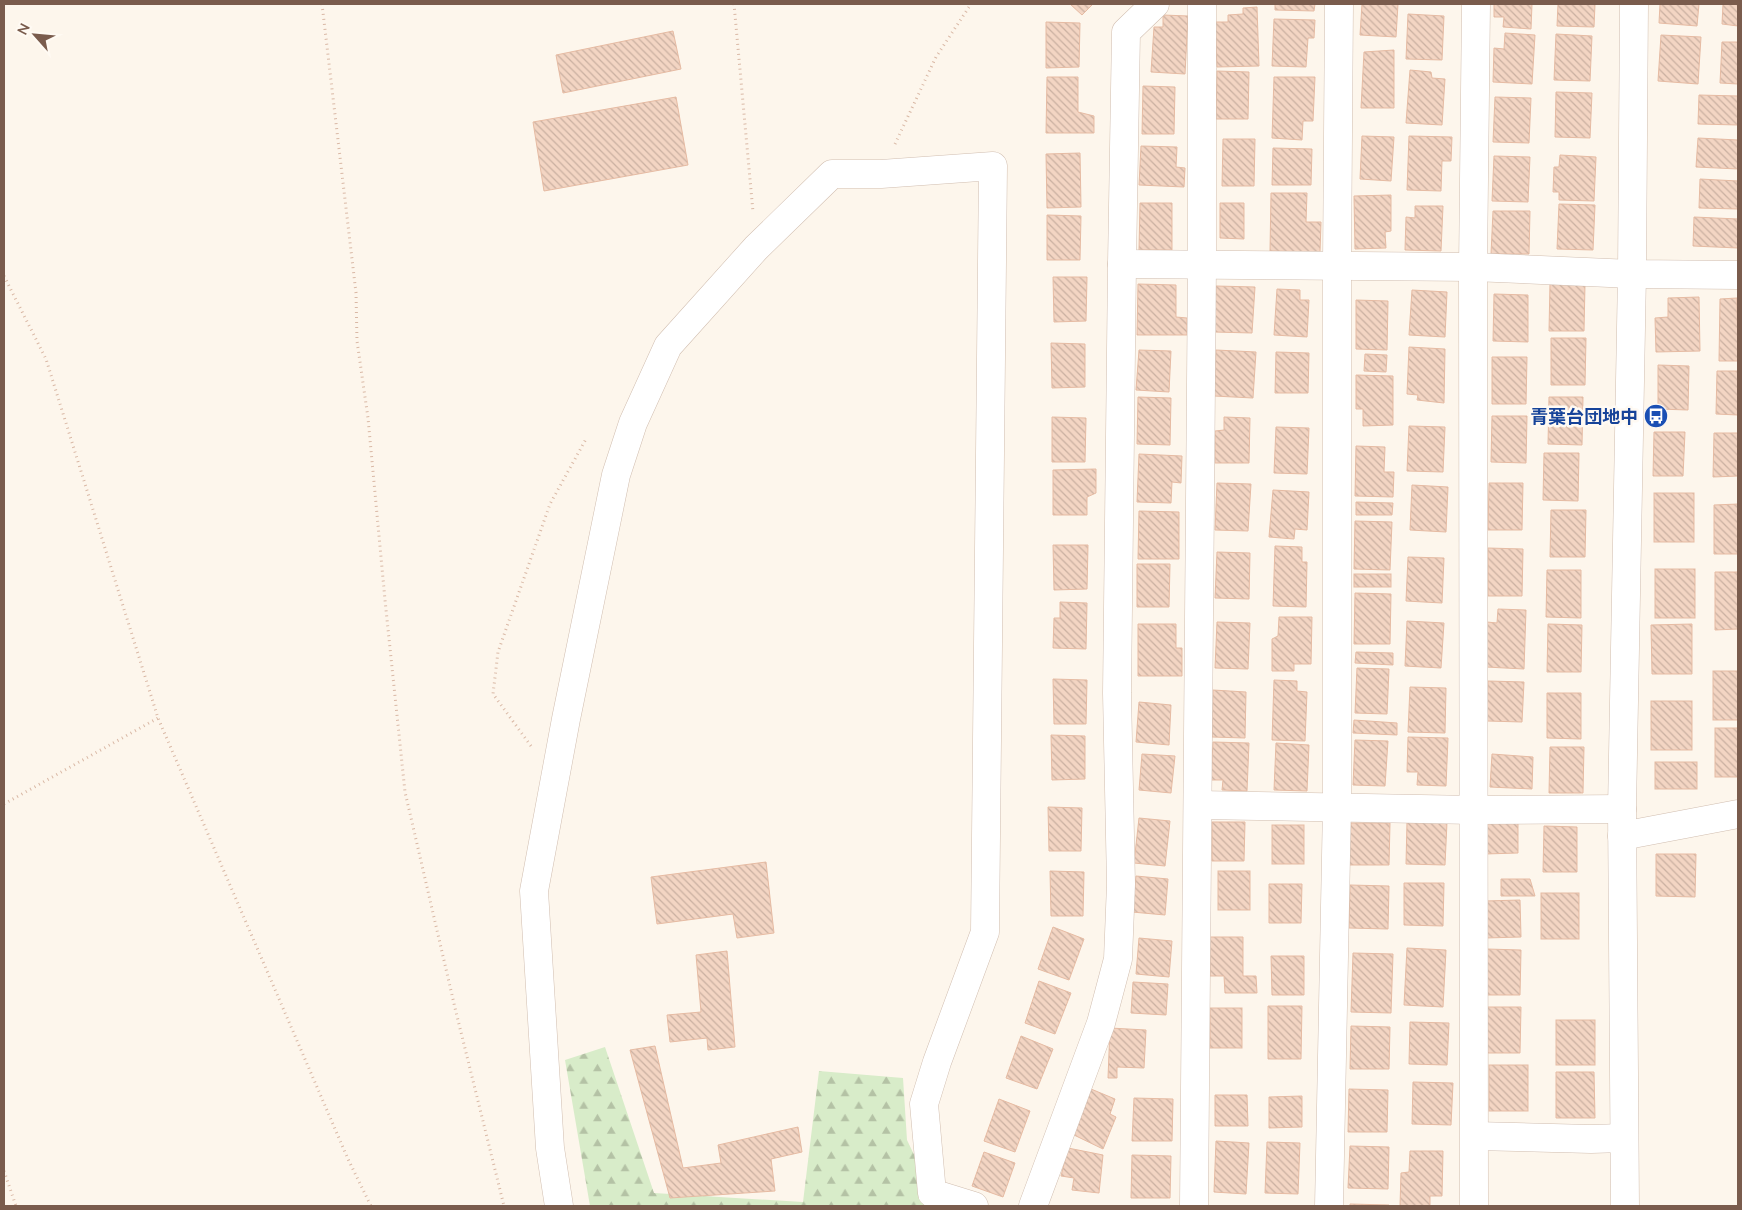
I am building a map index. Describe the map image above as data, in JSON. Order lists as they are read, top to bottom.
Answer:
{
  "places": {
    "bus stop": ["青葉台団地中"]
  },
  "north": "top left"
}
